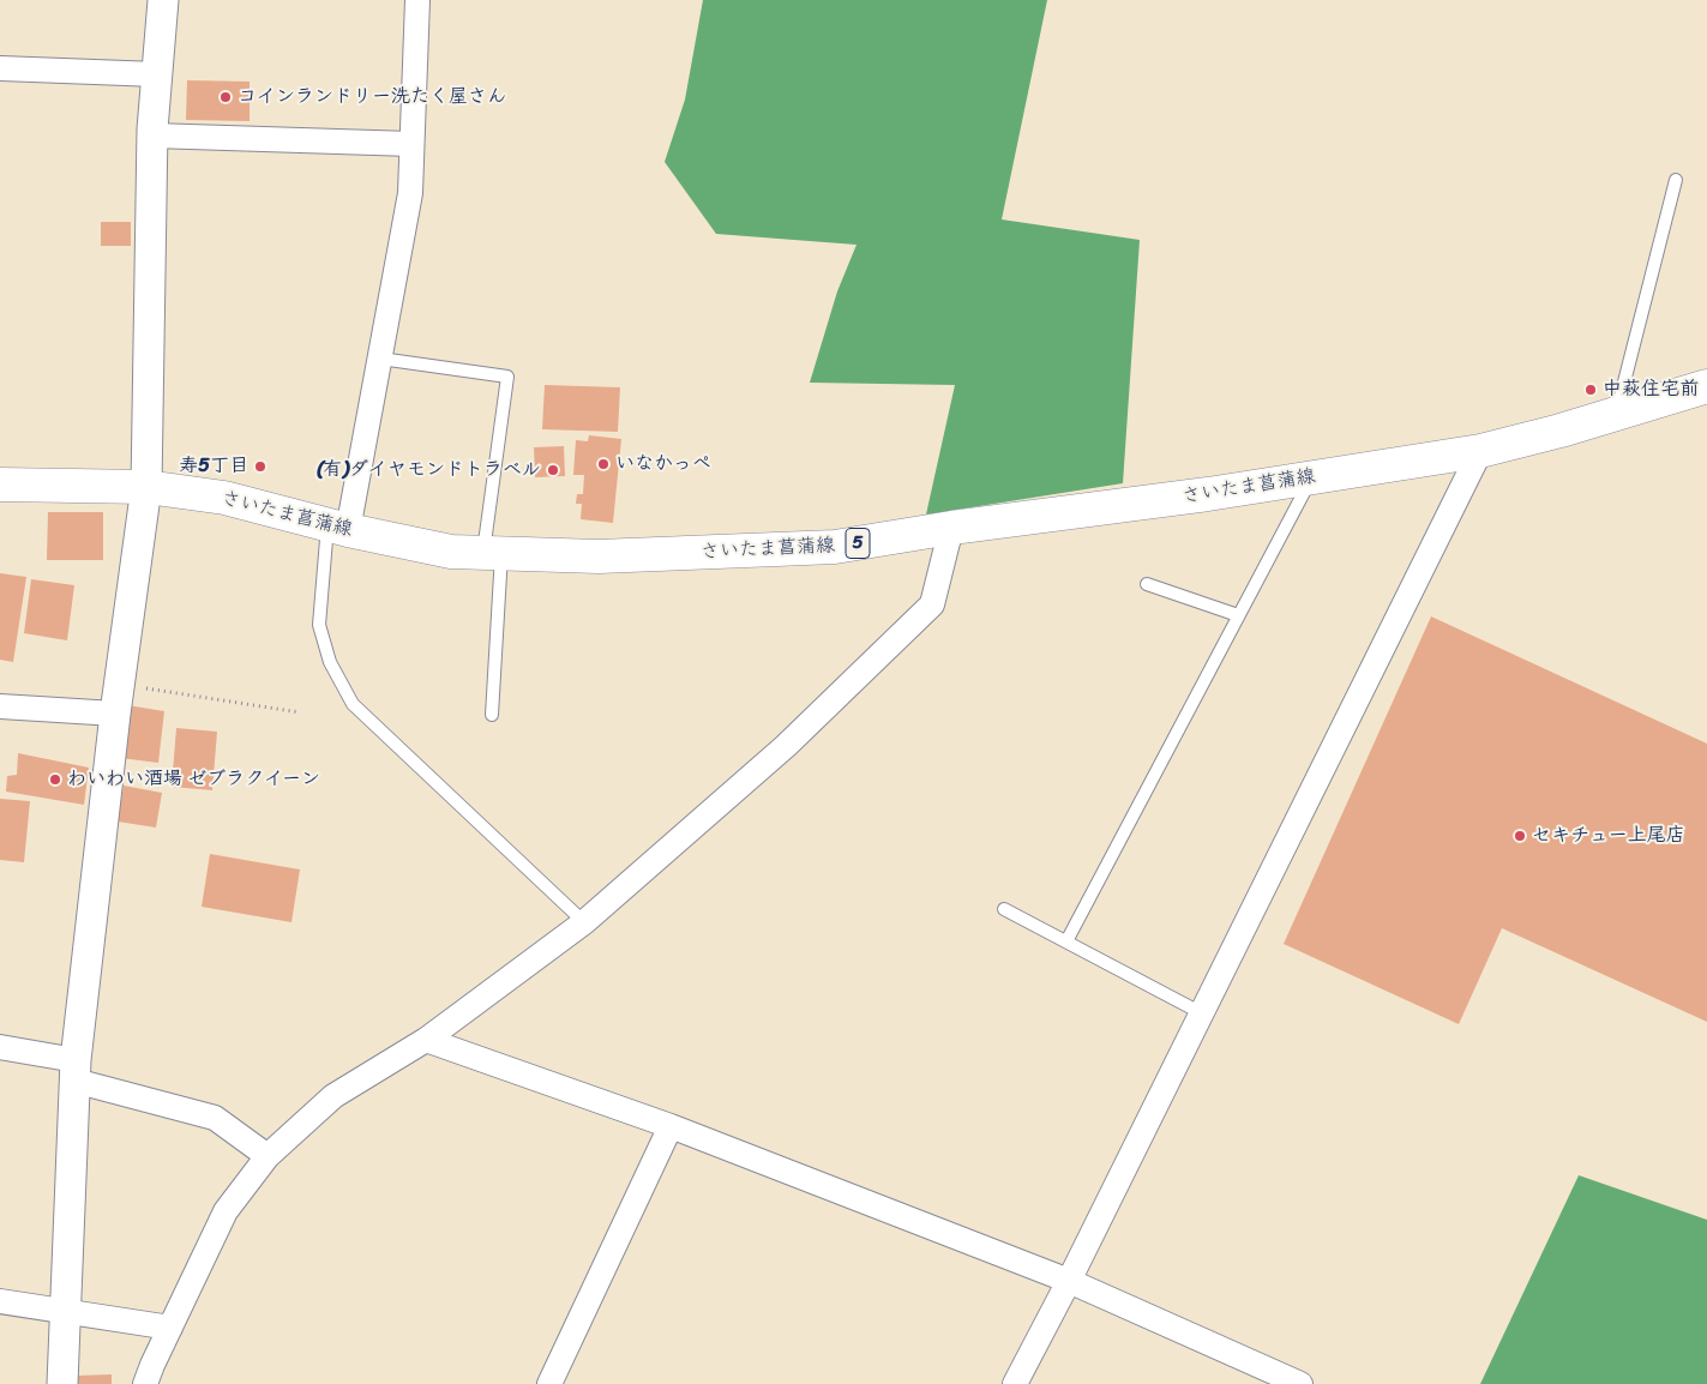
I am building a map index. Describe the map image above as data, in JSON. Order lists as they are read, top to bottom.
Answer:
{
  "streets": {
    "main road": ["さいたま菖蒲線", "5"]
  },
  "places": [
    "コインランドリー洗たく屋さん",
    "中萩住宅前",
    "いなかっぺ",
    "寿5丁目",
    "(有)ダイヤモンドトラベル",
    "わいわい酒場 ゼブラクイーン",
    "セキチュー上尾店"
  ]
}
